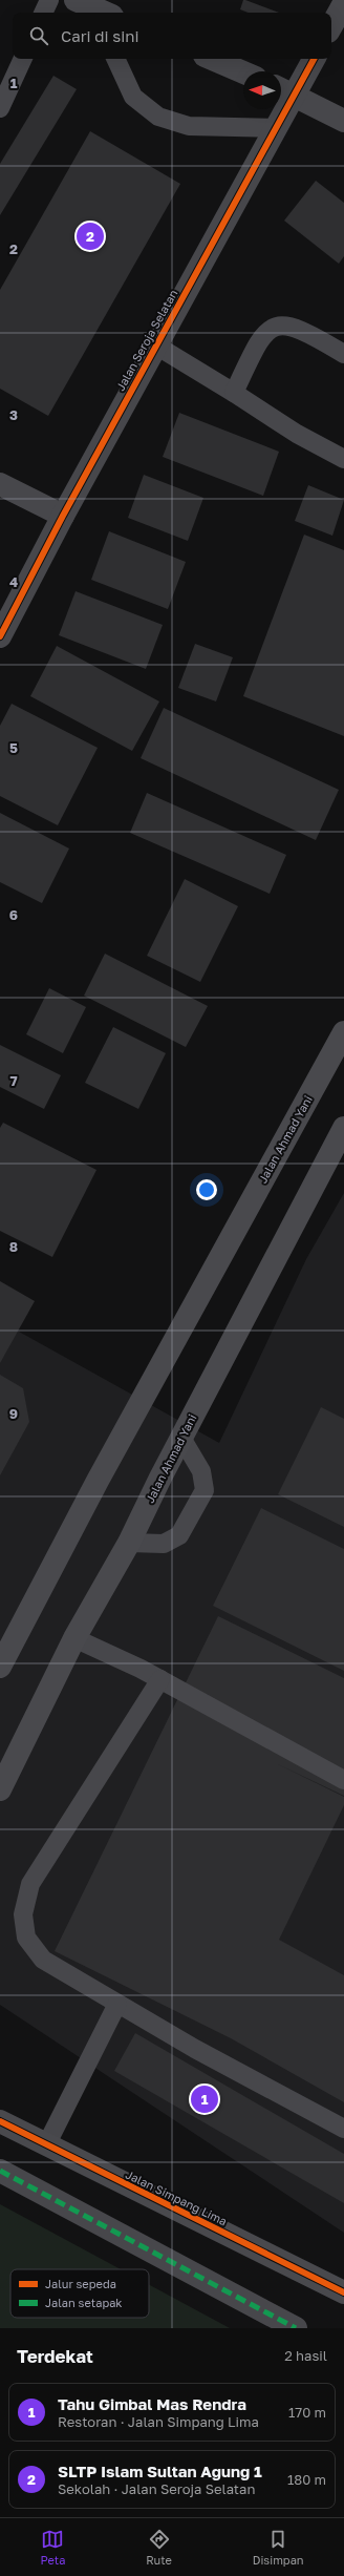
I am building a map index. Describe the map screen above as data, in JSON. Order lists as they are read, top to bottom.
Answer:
{
  "streets": {
    "main road": ["Jalan Ahmad Yani", "Jalan Simpang Lima"],
    "street": ["Jalan Seroja Selatan"]
  },
  "legend": ["Jalur sepeda", "Jalan setapak"],
  "north": "left",
  "page": {
    "search": "Cari di sini",
    "pins": ["2", "1"],
    "heading": ["Terdekat", "2 hasil"],
    "list": [
      {
        "mark": "1",
        "name": "Tahu Gimbal Mas Rendra",
        "note": "Restoran · Jalan Simpang Lima",
        "value": "170 m"
      },
      {
        "mark": "2",
        "name": "SLTP Islam Sultan Agung 1",
        "note": "Sekolah · Jalan Seroja Selatan",
        "value": "180 m"
      }
    ],
    "nav": ["Peta", "Rute", "Disimpan"]
  },
  "grid": {
    "rows": [
      "1",
      "2",
      "3",
      "4",
      "5",
      "6",
      "7",
      "8",
      "9"
    ]
  }
}
